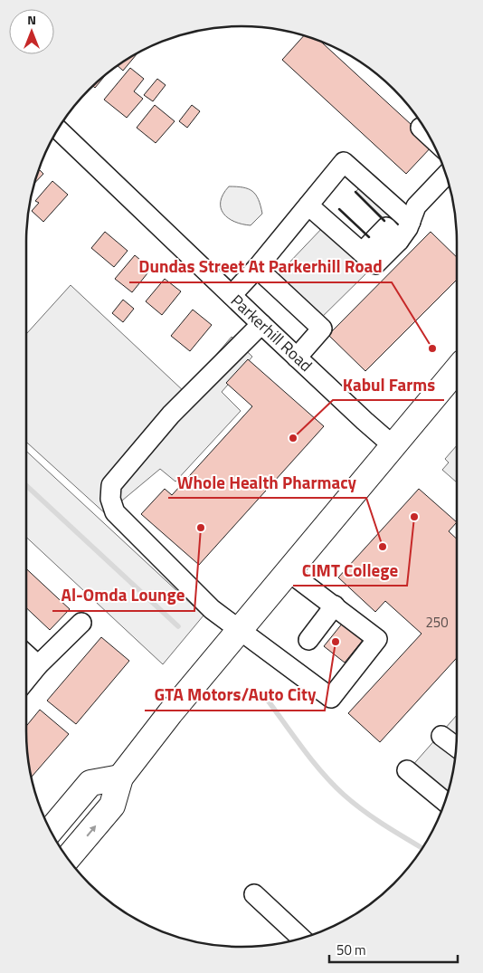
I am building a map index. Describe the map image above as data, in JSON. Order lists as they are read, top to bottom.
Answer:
{
  "streets": {
    "street": ["Parkerhill Road"]
  },
  "places": [
    "Dundas Street At Parkerhill Road",
    "Kabul Farms",
    "CIMT College",
    "Al-Omda Lounge",
    "Whole Health Pharmacy",
    "GTA Motors/Auto City"
  ],
  "house_numbers": ["250"],
  "scale_bar": "50 m",
  "north": "top"
}
